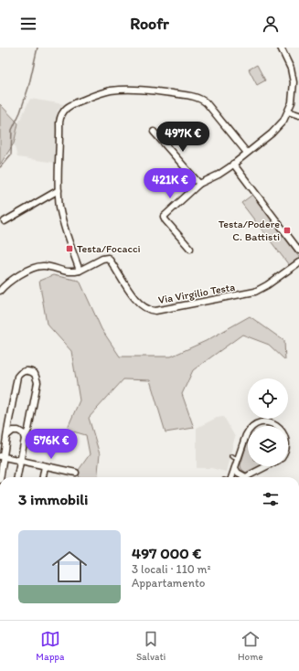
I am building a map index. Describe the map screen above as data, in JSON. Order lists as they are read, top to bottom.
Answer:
{
  "streets": {
    "street": ["Via Virgilio Testa"]
  },
  "places": {
    "transit": ["Testa/Podere C. Battisti", "Testa/Focacci"]
  },
  "page": {
    "header": "Roofr",
    "price": ["497K €", "421K €", "576K €"],
    "heading": "3 immobili",
    "list": [
      {
        "name": "497 000 €",
        "note": "3 locali · 110 m² · Appartamento"
      }
    ],
    "tabs": ["Mappa", "Salvati", "Home"]
  }
}
